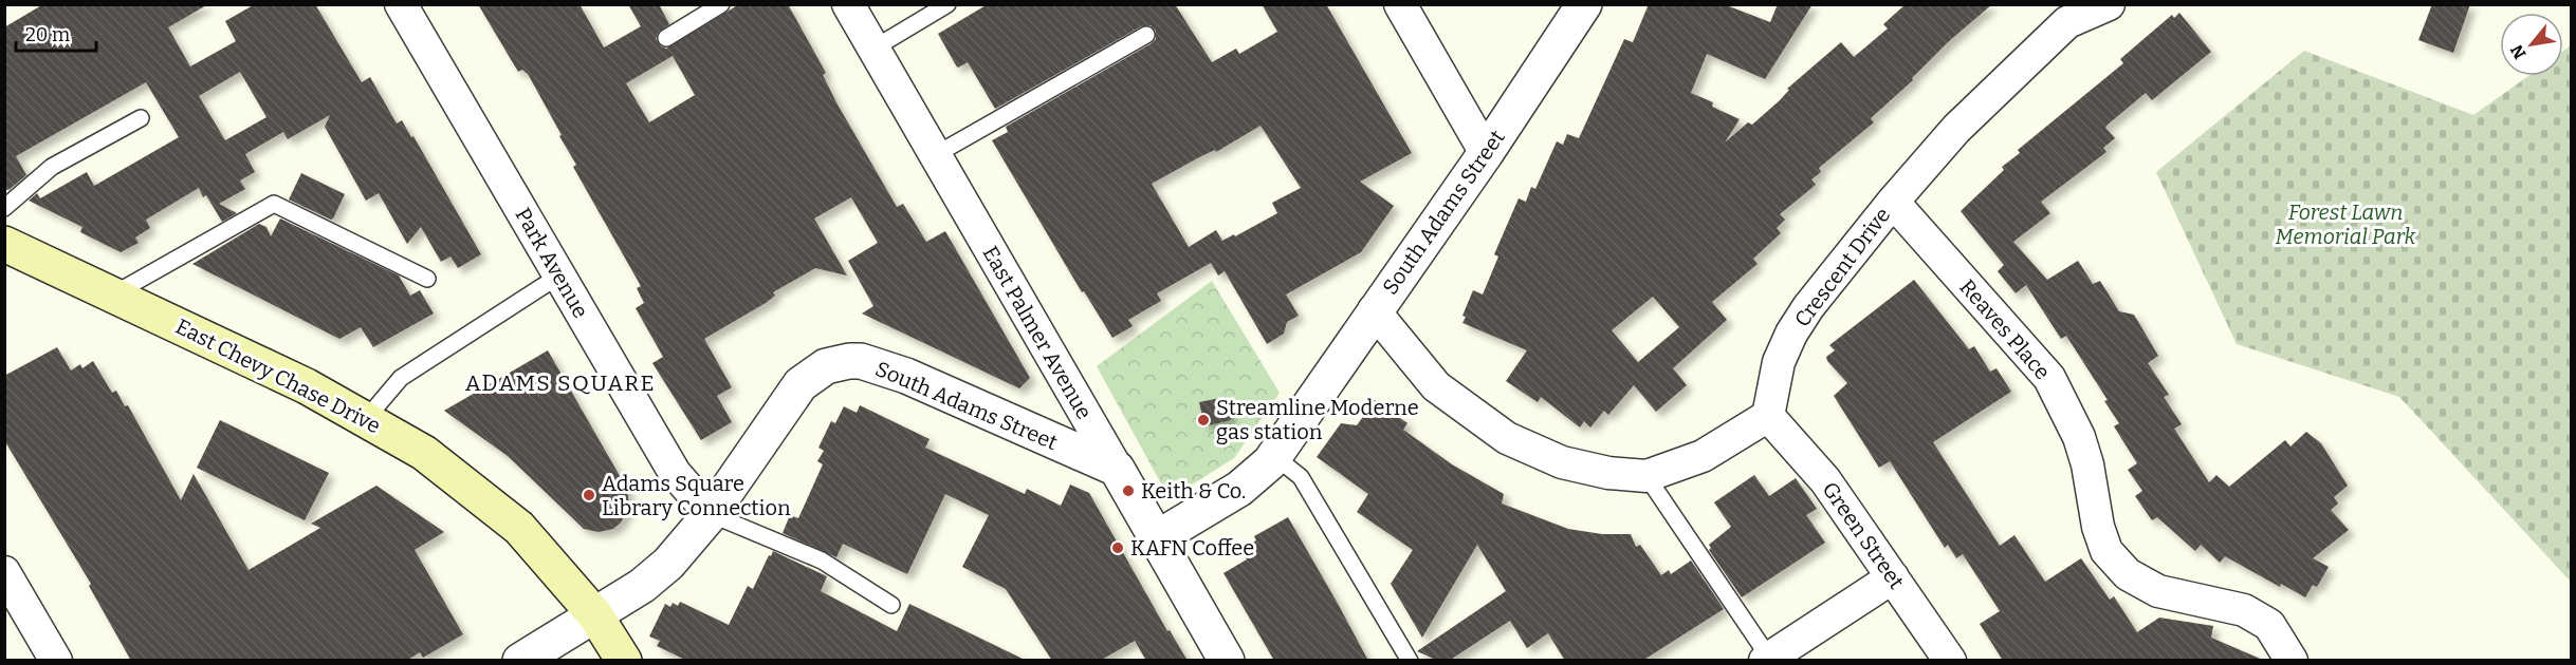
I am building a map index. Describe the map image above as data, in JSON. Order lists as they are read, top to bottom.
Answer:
{
  "streets": {
    "main road": ["East Chevy Chase Drive"],
    "street": [
      "South Adams Street",
      "Park Avenue",
      "Crescent Drive",
      "Reaves Place",
      "East Palmer Avenue",
      "Green Street"
    ]
  },
  "crossings": [
    ["South Adams Street", "Park Avenue"],
    ["South Adams Street", "East Palmer Avenue"],
    ["South Adams Street", "East Chevy Chase Drive"],
    ["Crescent Drive", "Reaves Place"],
    ["Crescent Drive", "Green Street"]
  ],
  "districts": ["ADAMS SQUARE"],
  "parks": ["Forest Lawn Memorial Park"],
  "places": [
    "Streamline Moderne gas station",
    "Keith & Co.",
    "Adams Square Library Connection",
    "KAFN Coffee"
  ],
  "scale_bar": "20 m",
  "north": "bottom left"
}
